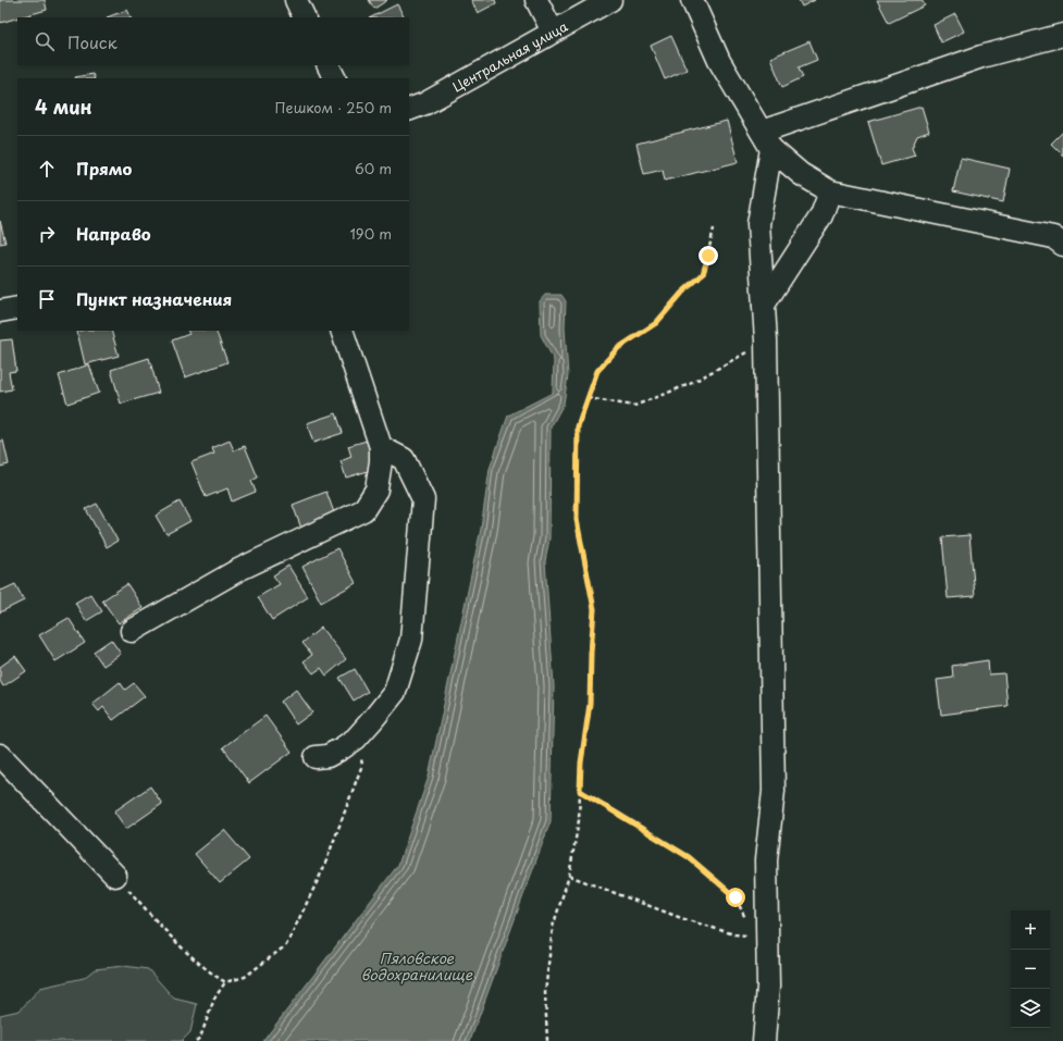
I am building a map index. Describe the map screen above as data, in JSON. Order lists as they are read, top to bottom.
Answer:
{
  "streets": {
    "street": ["Центральная улица"]
  },
  "water": ["Пяловское водохранилище"],
  "page": {
    "search": "Поиск",
    "heading": ["4 мин", "Пешком · 250 m"],
    "list": [
      ["Прямо", "60 m"],
      ["Направо", "190 m"],
      "Пункт назначения"
    ],
    "map_buttons": ["+", "−"]
  }
}
